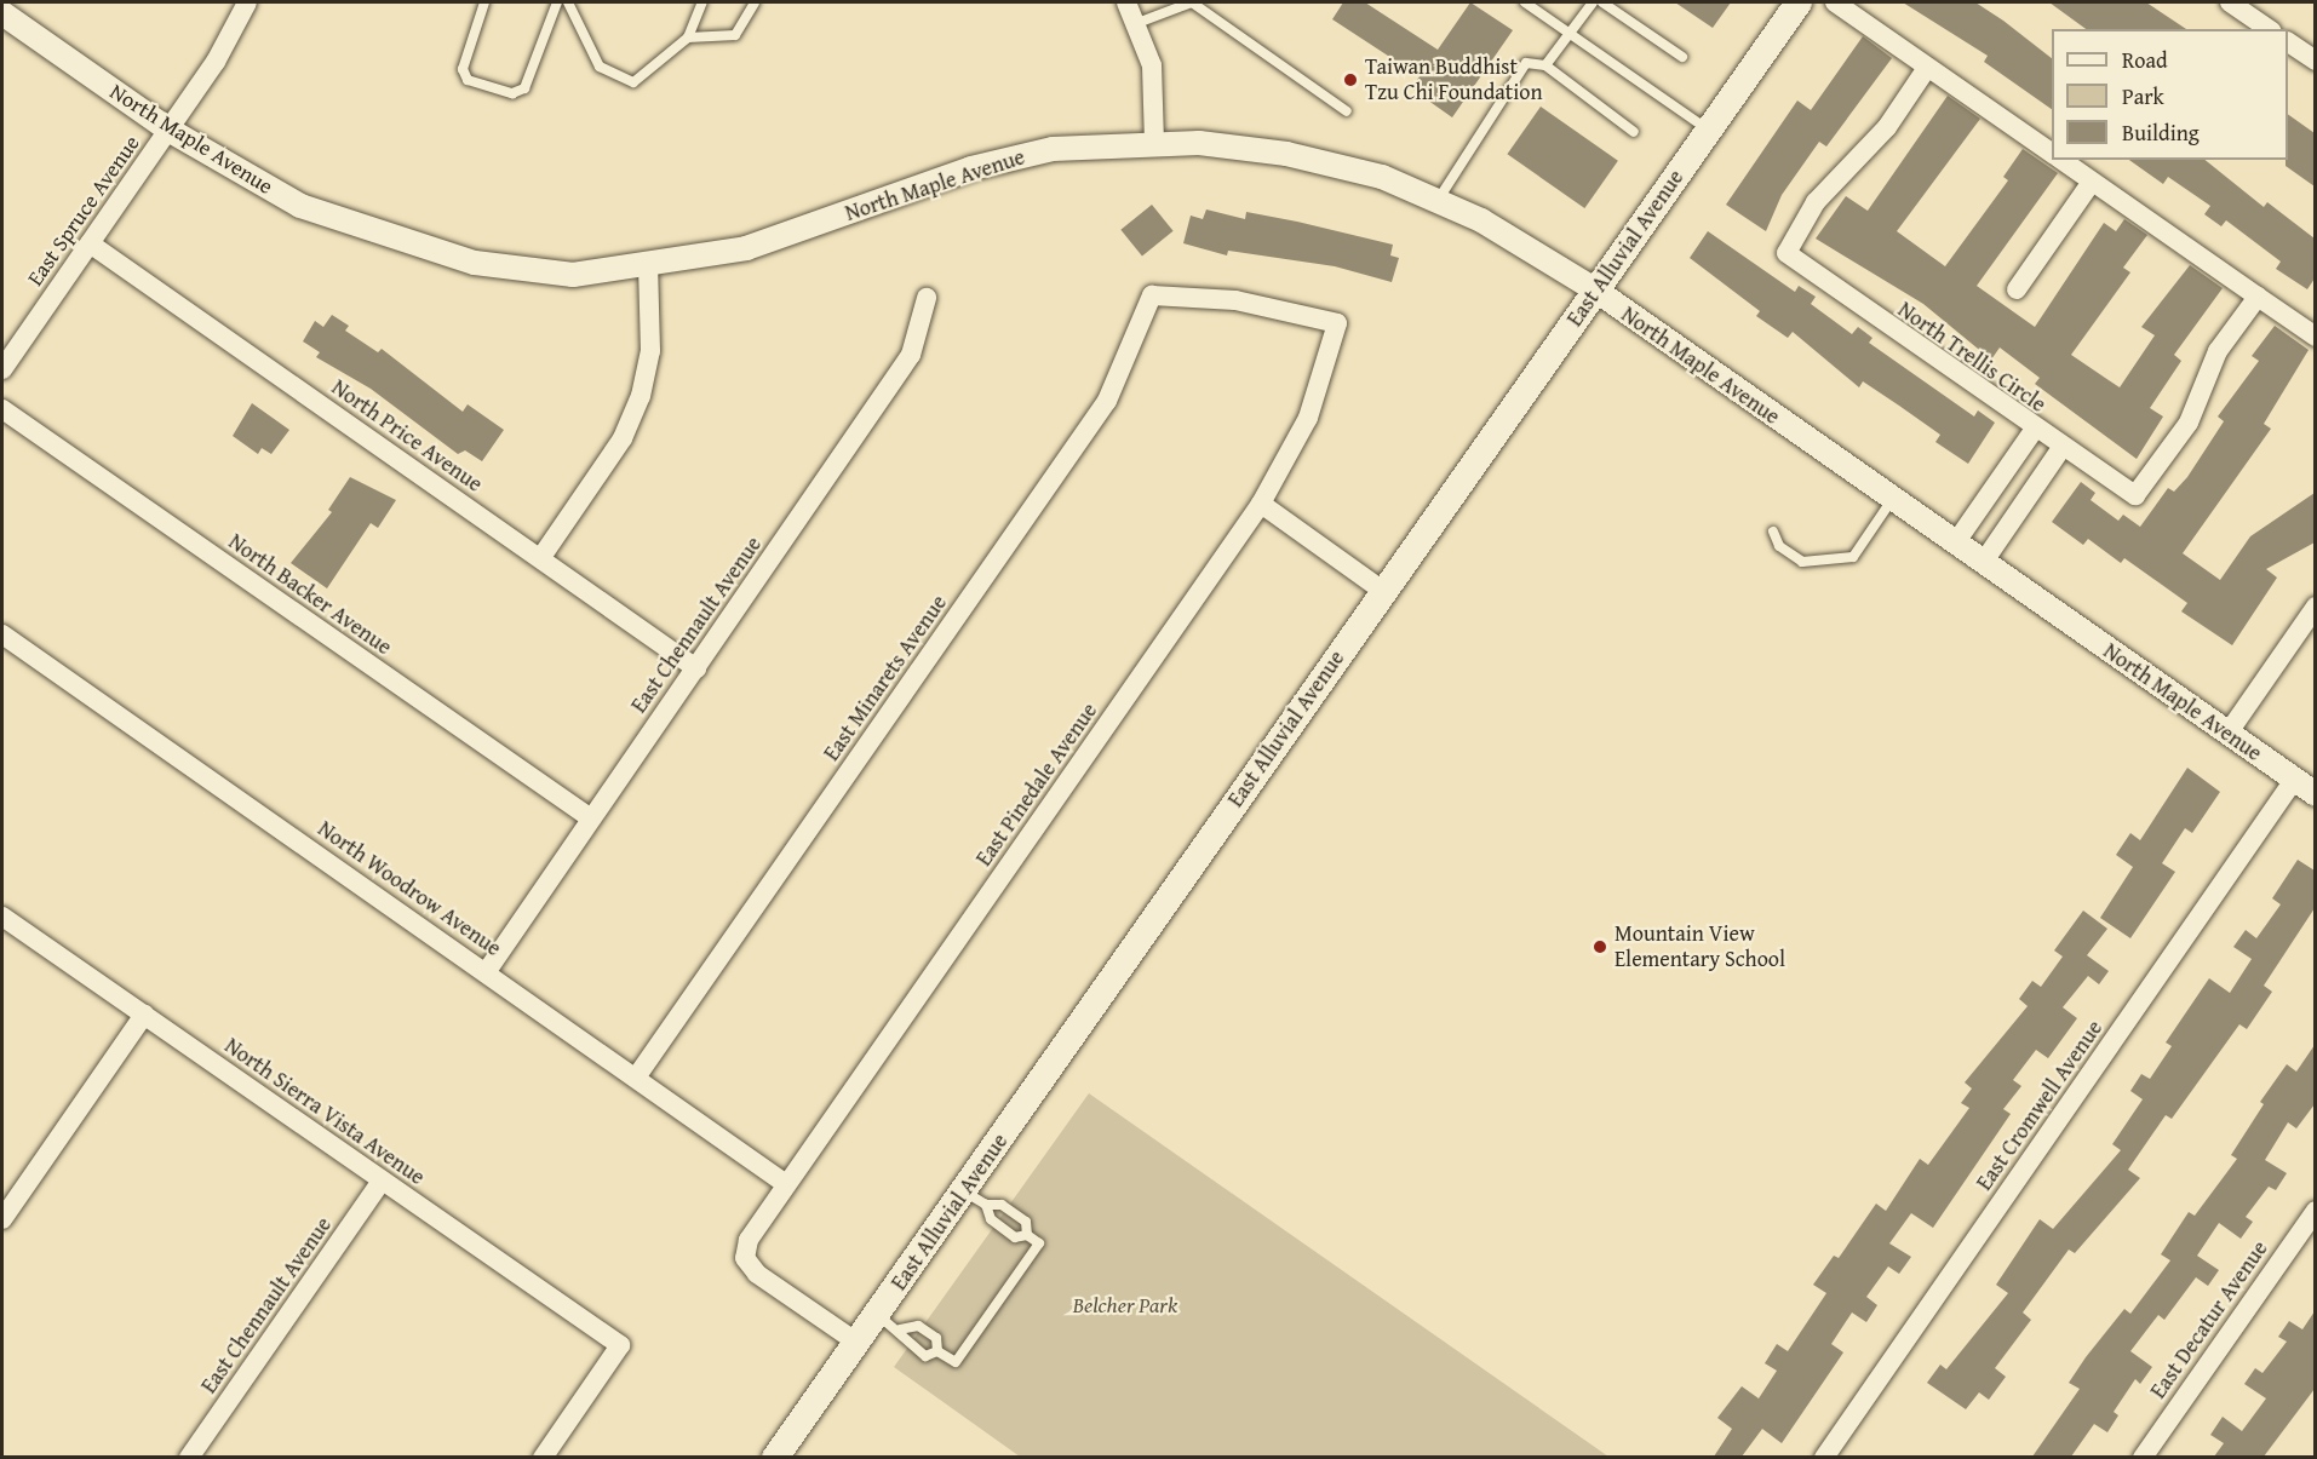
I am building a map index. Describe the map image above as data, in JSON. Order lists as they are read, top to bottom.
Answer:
{
  "streets": {
    "main road": ["East Alluvial Avenue"],
    "street": [
      "North Maple Avenue",
      "East Spruce Avenue",
      "North Trellis Circle",
      "North Price Avenue",
      "North Backer Avenue",
      "East Chennault Avenue",
      "East Minarets Avenue",
      "East Pinedale Avenue",
      "North Woodrow Avenue",
      "East Cromwell Avenue",
      "North Sierra Vista Avenue",
      "East Decatur Avenue"
    ]
  },
  "crossings": [
    ["North Maple Avenue", "East Spruce Avenue"],
    ["North Maple Avenue", "East Alluvial Avenue"],
    ["North Maple Avenue", "East Cromwell Avenue"],
    ["East Spruce Avenue", "North Price Avenue"],
    ["East Alluvial Avenue", "East Pinedale Avenue"],
    ["North Price Avenue", "East Chennault Avenue"],
    ["North Backer Avenue", "East Chennault Avenue"],
    ["East Chennault Avenue", "North Woodrow Avenue"],
    ["East Chennault Avenue", "North Sierra Vista Avenue"],
    ["East Minarets Avenue", "East Pinedale Avenue"],
    ["East Minarets Avenue", "North Woodrow Avenue"],
    ["East Pinedale Avenue", "North Woodrow Avenue"]
  ],
  "parks": ["Belcher Park"],
  "places": ["Taiwan Buddhist Tzu Chi Foundation", "Mountain View Elementary School"],
  "legend": ["Road", "Park", "Building"]
}
